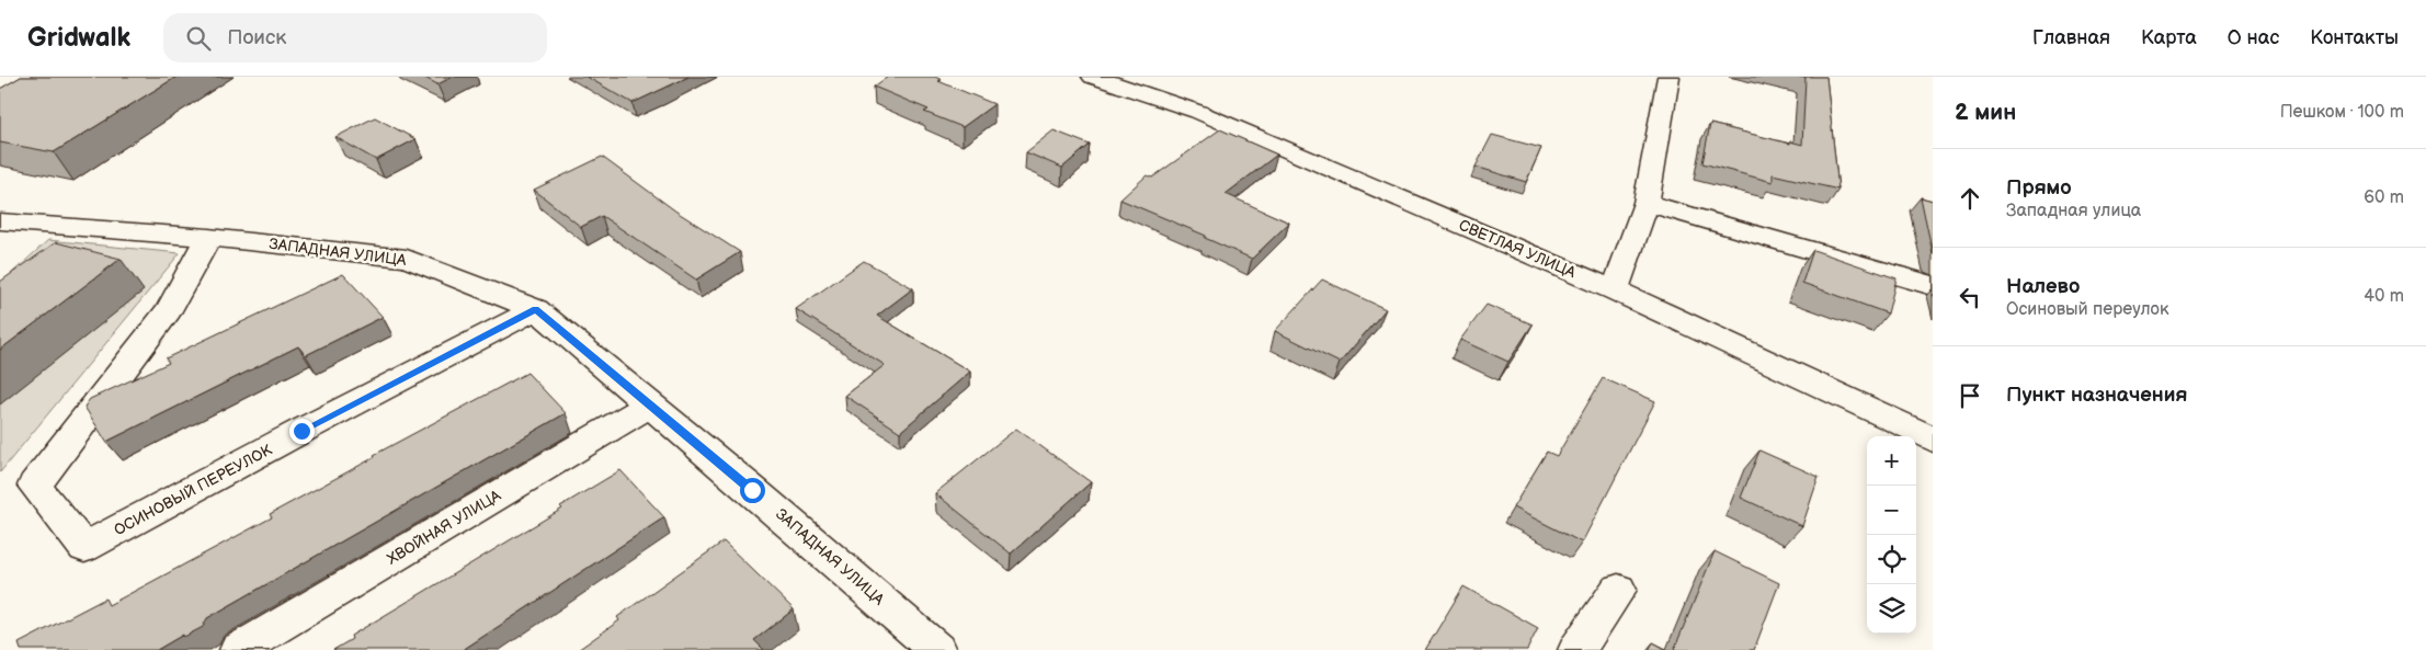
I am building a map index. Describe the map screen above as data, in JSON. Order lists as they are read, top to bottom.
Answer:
{
  "streets": {
    "street": [
      "СВЕТЛАЯ УЛИЦА",
      "ЗАПАДНАЯ УЛИЦА",
      "ОСИНОВЫЙ ПЕРЕУЛОК",
      "ХВОЙНАЯ УЛИЦА"
    ]
  },
  "crossings": [
    ["ЗАПАДНАЯ УЛИЦА", "ОСИНОВЫЙ ПЕРЕУЛОК"],
    ["ЗАПАДНАЯ УЛИЦА", "ХВОЙНАЯ УЛИЦА"]
  ],
  "page": {
    "header": "Gridwalk",
    "search": "Поиск",
    "nav": [
      "Главная",
      "Карта",
      "О нас",
      "Контакты"
    ],
    "heading": ["2 мин", "Пешком · 100 m"],
    "list": [
      ["Прямо", "Западная улица", "60 m"],
      ["Налево", "Осиновый переулок", "40 m"],
      "Пункт назначения"
    ],
    "map_buttons": ["+", "−"]
  }
}
